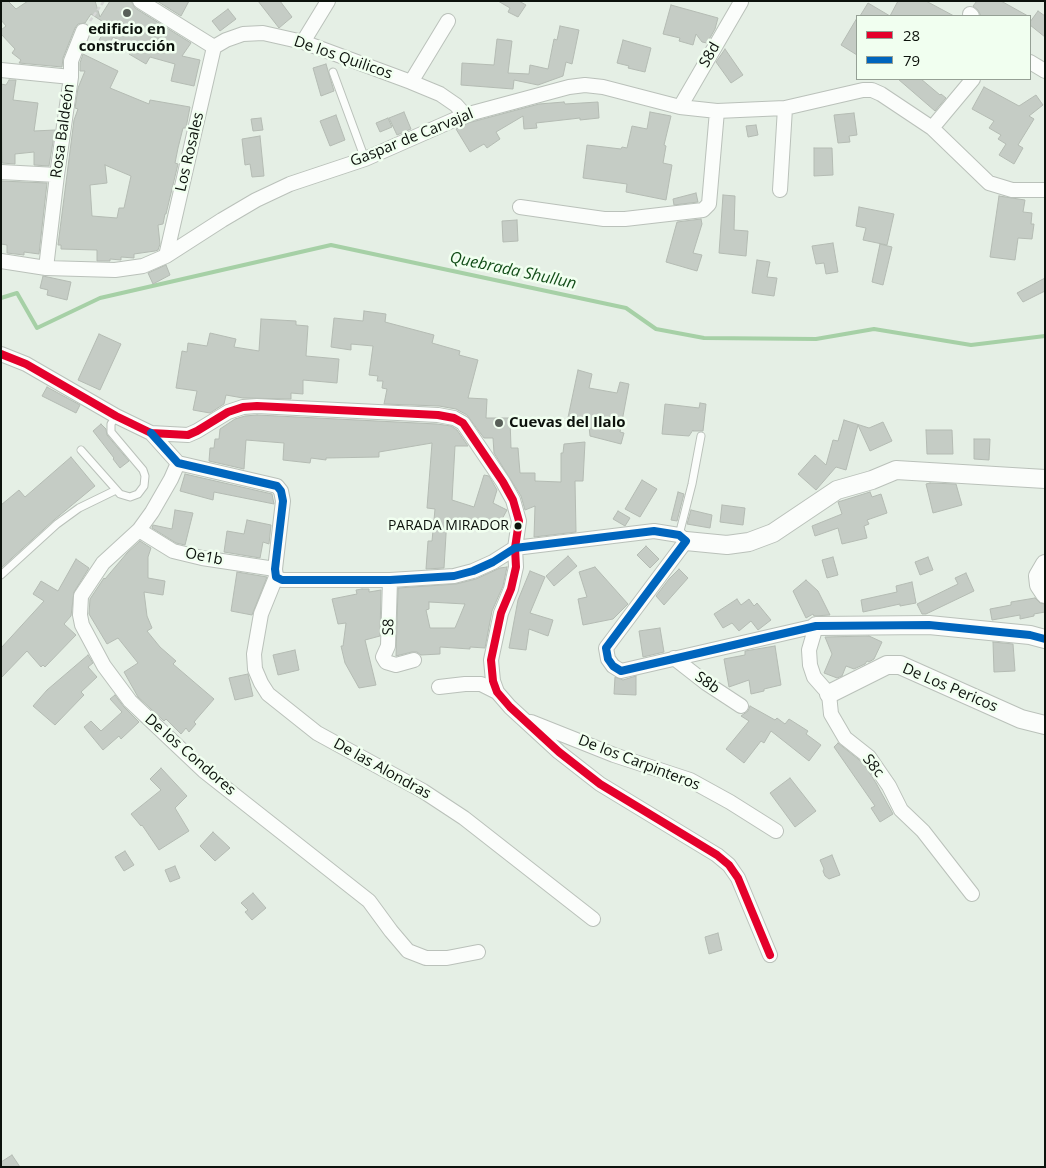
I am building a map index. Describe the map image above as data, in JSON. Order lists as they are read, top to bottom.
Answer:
{
  "streets": {
    "street": [
      "S8d",
      "De los Quilicos",
      "Rosa Baldeón",
      "Gaspar de Carvajal",
      "Los Rosales",
      "Oe1b",
      "S8",
      "S8b",
      "De Los Pericos",
      "De los Condores",
      "De los Carpinteros",
      "S8c",
      "De las Alondras"
    ]
  },
  "crossings": [
    ["S8d", "Gaspar de Carvajal"],
    ["De los Quilicos", "Gaspar de Carvajal"],
    ["De los Quilicos", "Los Rosales"],
    ["Rosa Baldeón", "Gaspar de Carvajal"],
    ["Gaspar de Carvajal", "Los Rosales"],
    ["Oe1b", "S8"],
    ["Oe1b", "De los Condores"],
    ["Oe1b", "De las Alondras"],
    ["De Los Pericos", "S8c"],
    ["De los Condores", "De las Alondras"]
  ],
  "water": ["Quebrada Shullun"],
  "places": ["edificio en construcción", "Cuevas del Ilalo", "PARADA MIRADOR"],
  "lines": ["transit line 28", "transit line 79"],
  "legend": ["28", "79"]
}
